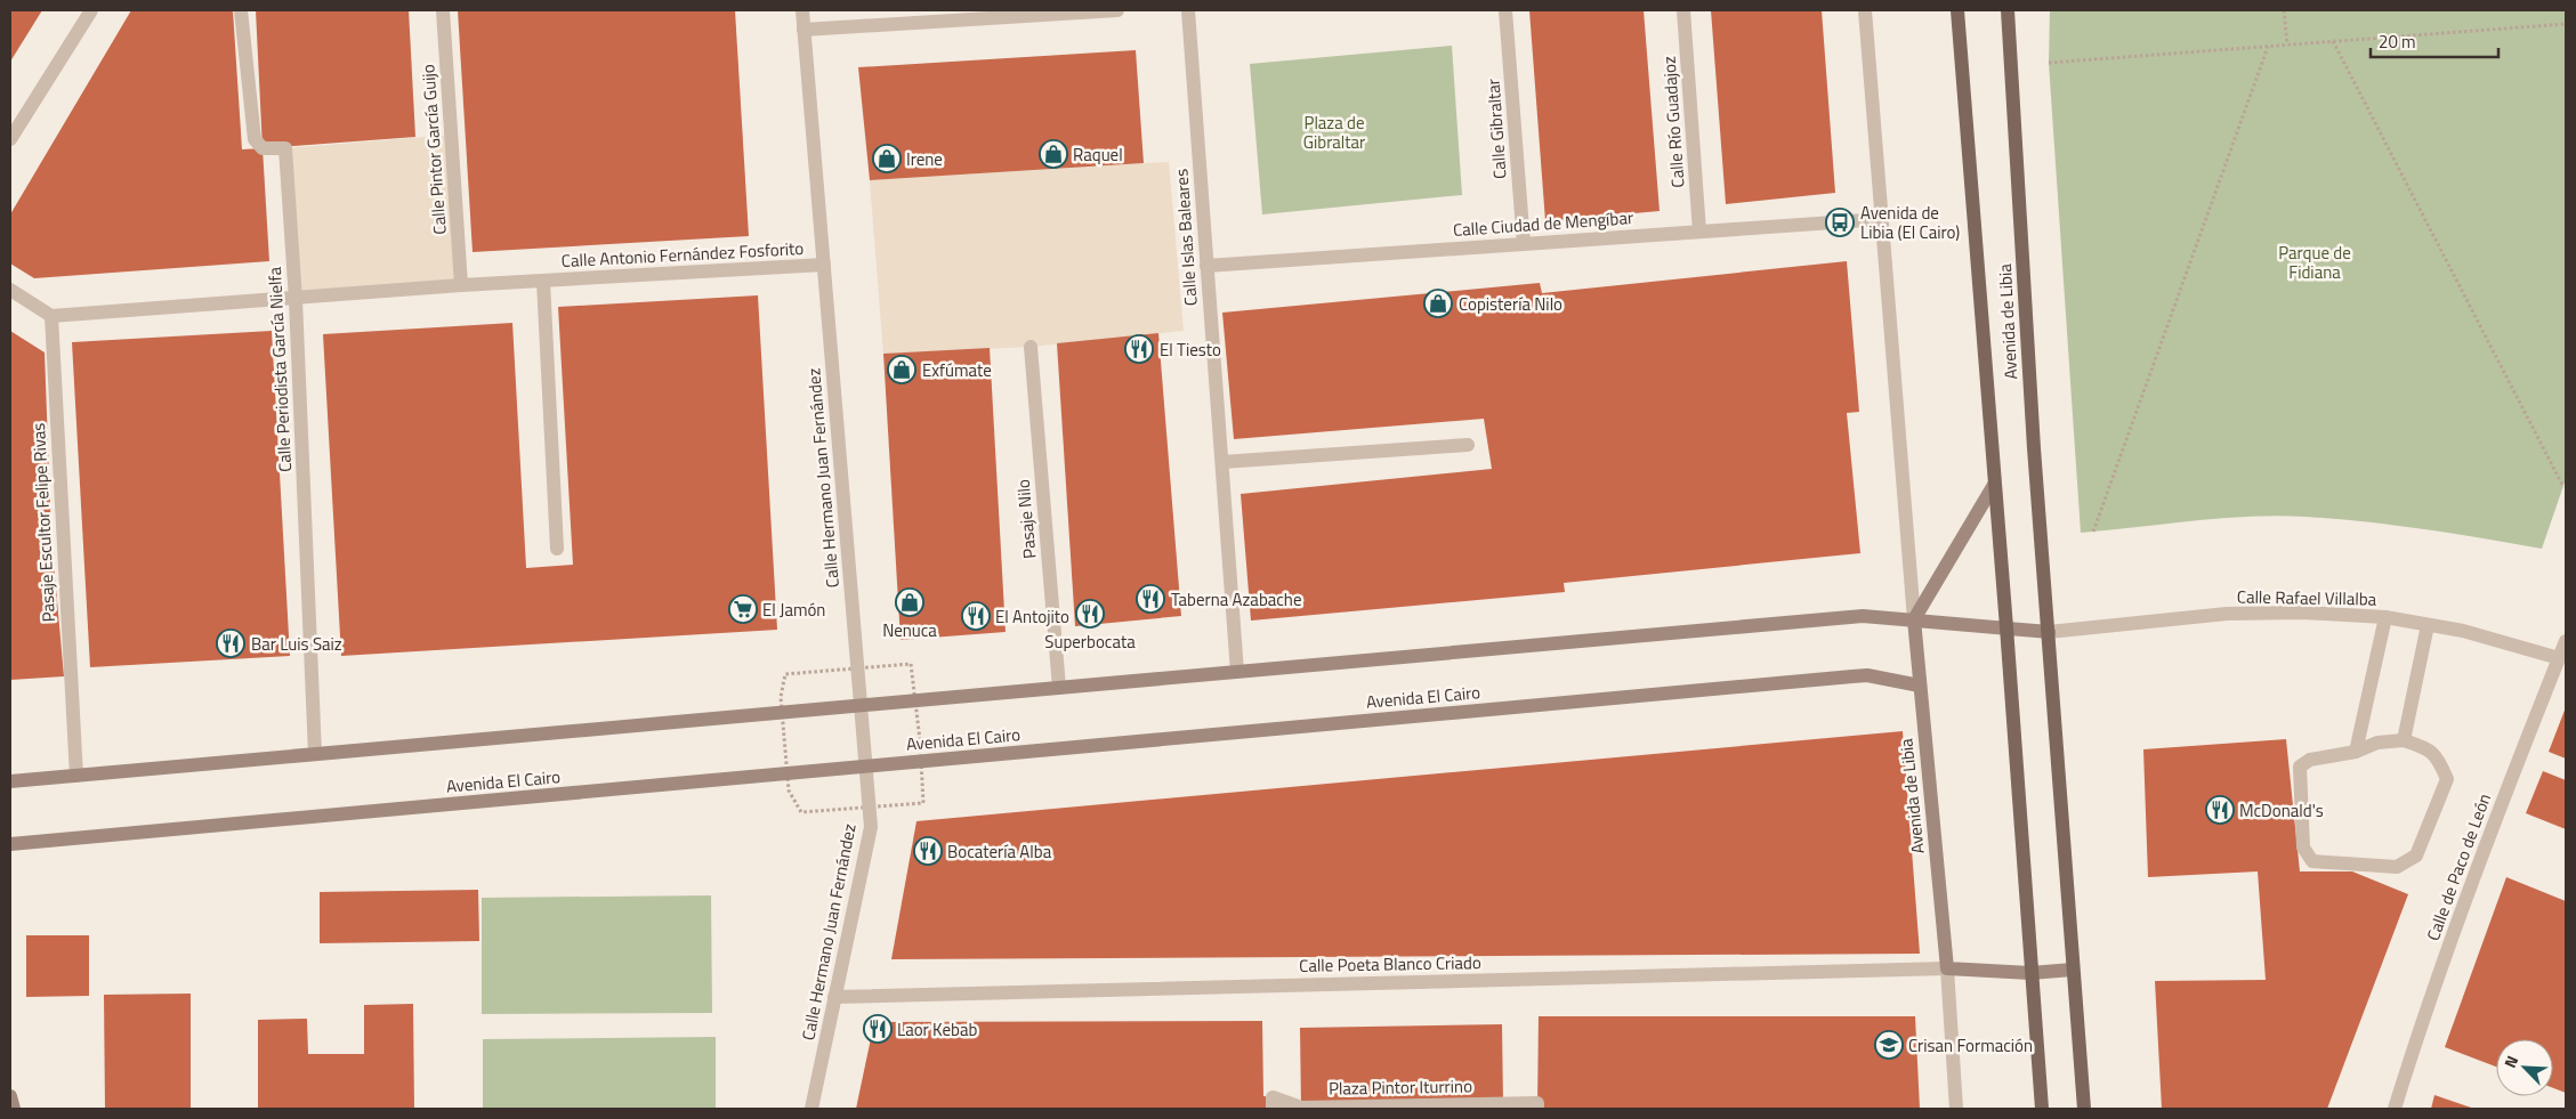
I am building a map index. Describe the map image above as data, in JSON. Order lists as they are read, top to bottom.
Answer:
{
  "streets": {
    "main road": ["Avenida de Libia", "Avenida El Cairo"],
    "street": [
      "Calle Río Guadajoz",
      "Calle Gibraltar",
      "Calle Pintor García Guijo",
      "Calle Ciudad de Mengíbar",
      "Calle Islas Baleares",
      "Calle Antonio Fernández Fosforito",
      "Calle Periodista García Nielfa",
      "Calle Hermano Juan Fernández",
      "Pasaje Nilo",
      "Pasaje Escultor Felipe Rivas",
      "Calle Rafael Villalba",
      "Calle de Paco de León",
      "Calle Poeta Blanco Criado",
      "Plaza Pintor Iturrino"
    ]
  },
  "crossings": [
    ["Calle Río Guadajoz", "Calle Ciudad de Mengíbar"],
    ["Calle Gibraltar", "Calle Ciudad de Mengíbar"],
    ["Calle Pintor García Guijo", "Calle Antonio Fernández Fosforito"],
    ["Calle Ciudad de Mengíbar", "Calle Islas Baleares"],
    ["Calle Ciudad de Mengíbar", "Avenida de Libia"],
    ["Calle Antonio Fernández Fosforito", "Calle Periodista García Nielfa"],
    ["Calle Antonio Fernández Fosforito", "Calle Hermano Juan Fernández"],
    ["Calle Antonio Fernández Fosforito", "Pasaje Escultor Felipe Rivas"],
    ["Avenida de Libia", "Calle Rafael Villalba"],
    ["Avenida de Libia", "Avenida El Cairo"],
    ["Avenida de Libia", "Calle Poeta Blanco Criado"],
    ["Calle Hermano Juan Fernández", "Avenida El Cairo"],
    ["Calle Hermano Juan Fernández", "Calle Poeta Blanco Criado"],
    ["Calle Rafael Villalba", "Calle de Paco de León"]
  ],
  "parks": ["Plaza de Gibraltar", "Parque de Fidiana"],
  "places": {
    "shop": [
      "Raquel",
      "Irene",
      "Copistería Nilo",
      "Exfúmate",
      "Nenuca"
    ],
    "bus stop": ["Avenida de Libia (El Cairo)"],
    "restaurant": [
      "El Tiesto",
      "Taberna Azabache",
      "Superbocata",
      "El Antojito",
      "Bar Luis Saiz",
      "McDonald's",
      "Bocatería Alba",
      "Laor Kebab"
    ],
    "supermarket": ["El Jamón"],
    "school or university": ["Crisan Formación"]
  },
  "scale_bar": "20 m",
  "north": "top left"
}
